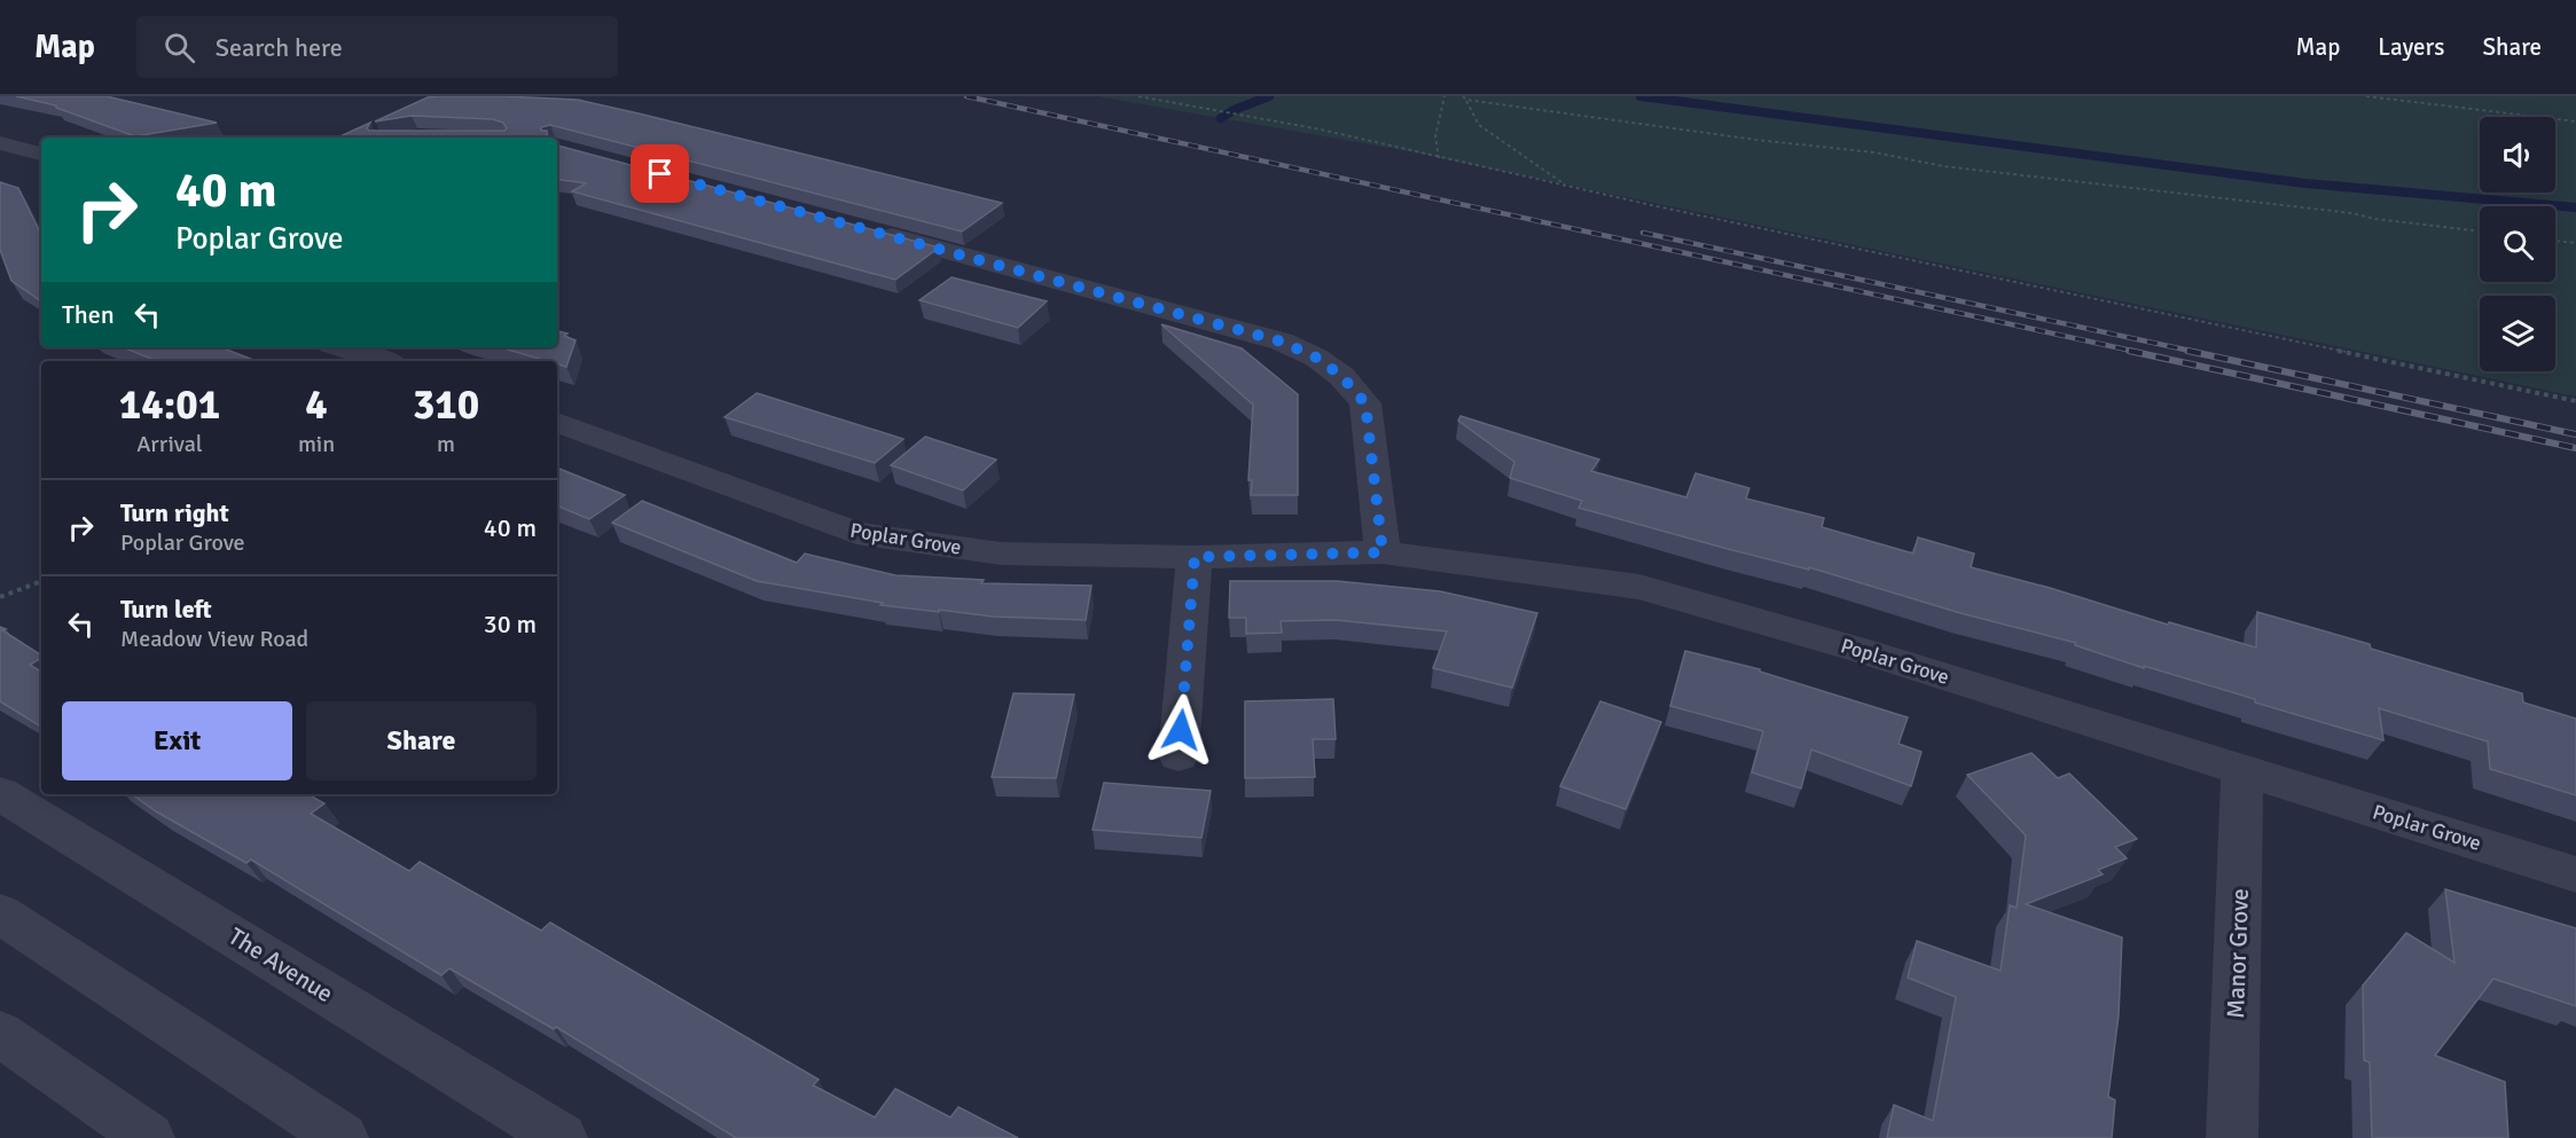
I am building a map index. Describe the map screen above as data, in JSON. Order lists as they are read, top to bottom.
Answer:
{
  "streets": {
    "street": ["Poplar Grove", "Manor Grove", "The Avenue"]
  },
  "crossings": [
    ["Poplar Grove", "Manor Grove"]
  ],
  "page": {
    "header": "Map",
    "search": "Search here",
    "nav": ["Map", "Layers", "Share"],
    "turn": ["40 m", "Poplar Grove"],
    "then": "Then",
    "eta": [
      "14:01",
      "Arrival",
      "4",
      "min",
      "310",
      "m"
    ],
    "list": [
      {
        "name": "Turn right",
        "note": "Poplar Grove",
        "value": "40 m"
      },
      {
        "name": "Turn left",
        "note": "Meadow View Road",
        "value": "30 m"
      }
    ],
    "buttons": ["Exit", "Share"]
  }
}
